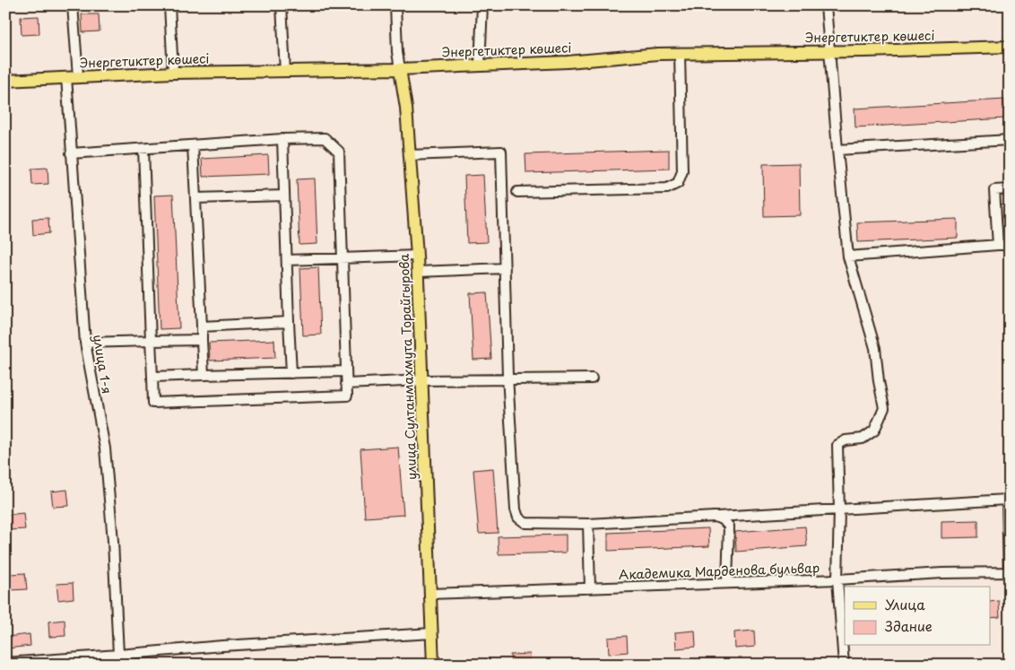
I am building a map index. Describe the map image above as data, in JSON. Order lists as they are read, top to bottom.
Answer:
{
  "streets": {
    "main road": ["Энергетиктер көшесі", "улица Султанмахмута Торайгырова"],
    "street": ["улица 1-я", "Академика Марденова бульвар"]
  },
  "crossings": [
    ["Энергетиктер көшесі", "улица 1-я"],
    ["Энергетиктер көшесі", "улица Султанмахмута Торайгырова"],
    ["улица Султанмахмута Торайгырова", "Академика Марденова бульвар"]
  ],
  "legend": ["Улица", "Здание"]
}
